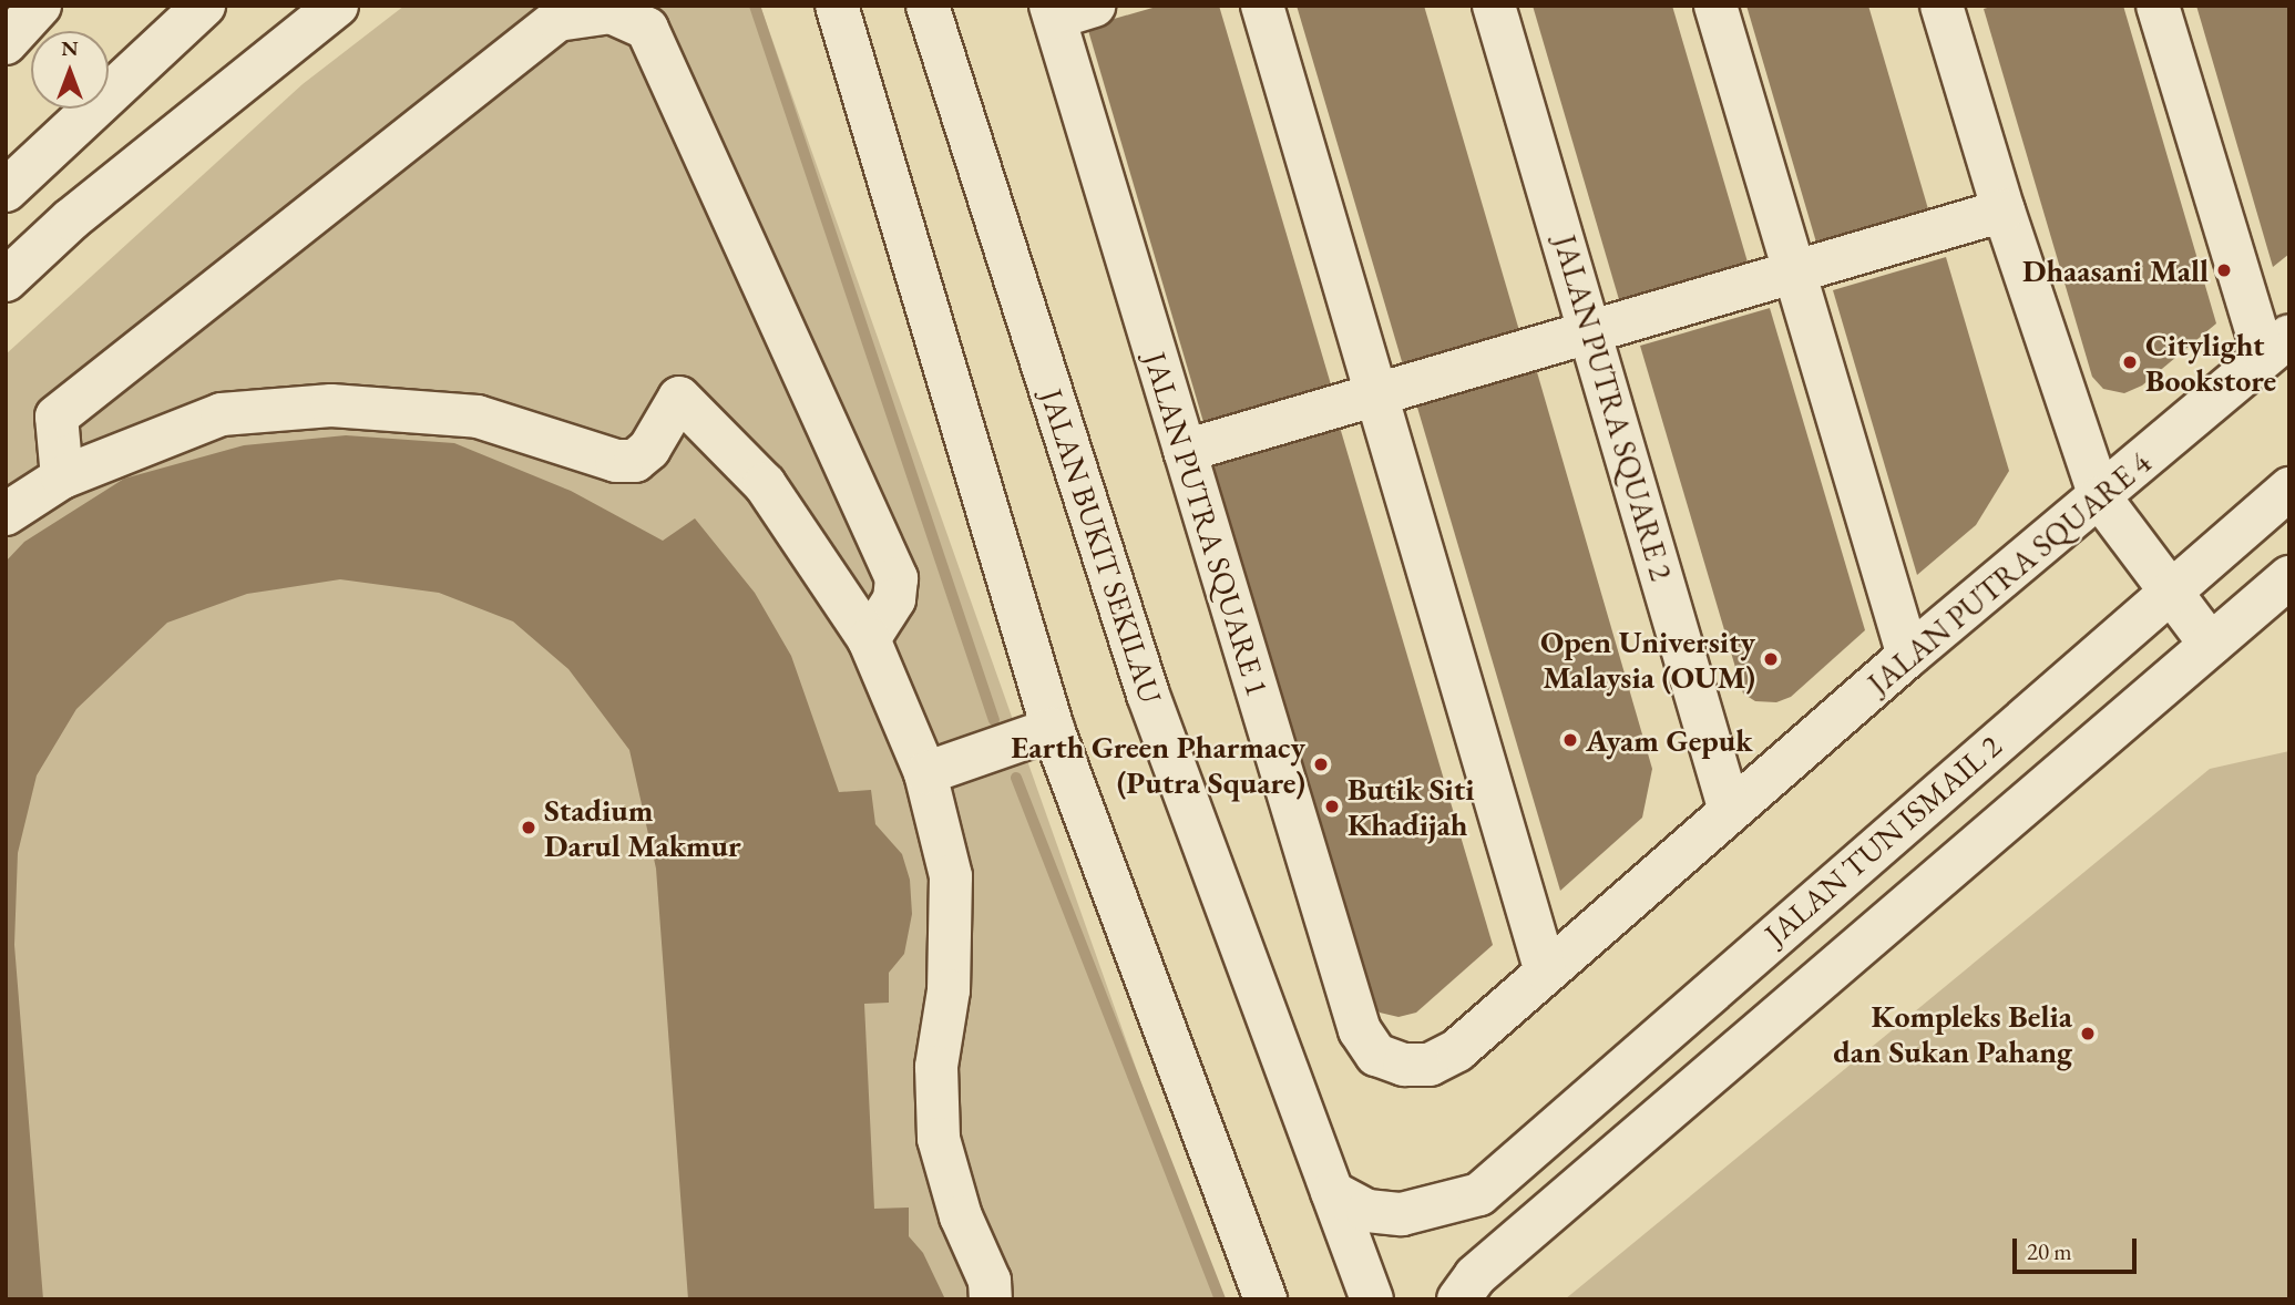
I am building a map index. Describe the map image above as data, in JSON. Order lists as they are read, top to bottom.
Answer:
{
  "streets": {
    "street": [
      "JALAN PUTRA SQUARE 2",
      "JALAN PUTRA SQUARE 1",
      "JALAN BUKIT SEKILAU",
      "JALAN PUTRA SQUARE 4",
      "JALAN TUN ISMAIL 2"
    ]
  },
  "crossings": [
    ["JALAN PUTRA SQUARE 2", "JALAN PUTRA SQUARE 1"],
    ["JALAN PUTRA SQUARE 2", "JALAN PUTRA SQUARE 4"],
    ["JALAN PUTRA SQUARE 1", "JALAN PUTRA SQUARE 4"],
    ["JALAN BUKIT SEKILAU", "JALAN TUN ISMAIL 2"]
  ],
  "places": [
    "Dhaasani Mall",
    "Citylight Bookstore",
    "Open University Malaysia (OUM)",
    "Ayam Gepuk",
    "Earth Green Pharmacy (Putra Square)",
    "Butik Siti Khadijah",
    "Stadium Darul Makmur",
    "Kompleks Belia dan Sukan Pahang"
  ],
  "scale_bar": "20 m",
  "north": "top"
}
